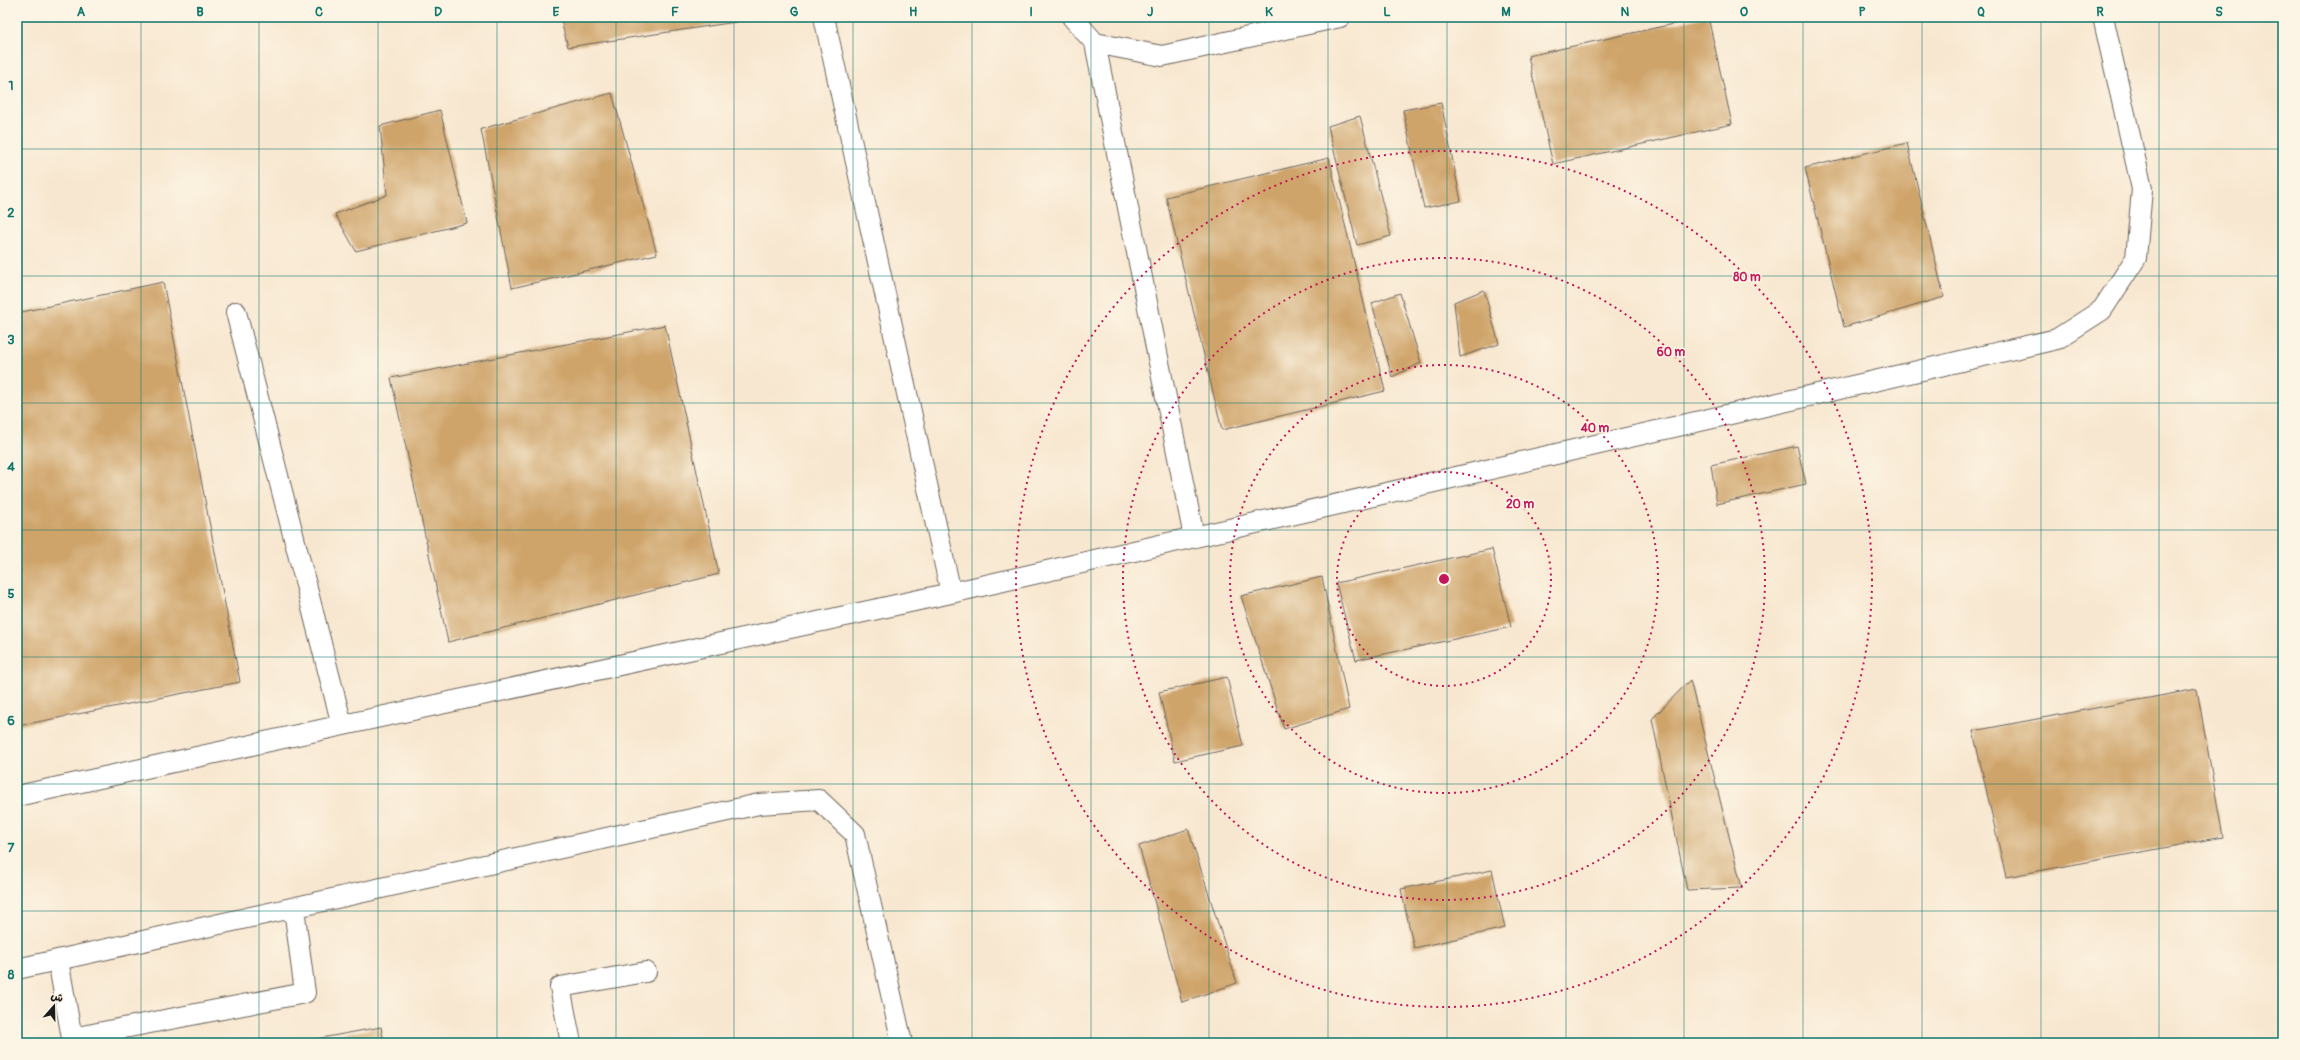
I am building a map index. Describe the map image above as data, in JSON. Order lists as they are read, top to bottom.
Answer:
{
  "north": "top",
  "grid": {
    "columns": [
      "A",
      "B",
      "C",
      "D",
      "E",
      "F",
      "G",
      "H",
      "I",
      "J",
      "K",
      "L",
      "M",
      "N",
      "O",
      "P",
      "Q",
      "R",
      "S"
    ],
    "rows": [
      "1",
      "2",
      "3",
      "4",
      "5",
      "6",
      "7",
      "8"
    ]
  },
  "rings": [
    "80 m",
    "60 m",
    "40 m",
    "20 m"
  ]
}
